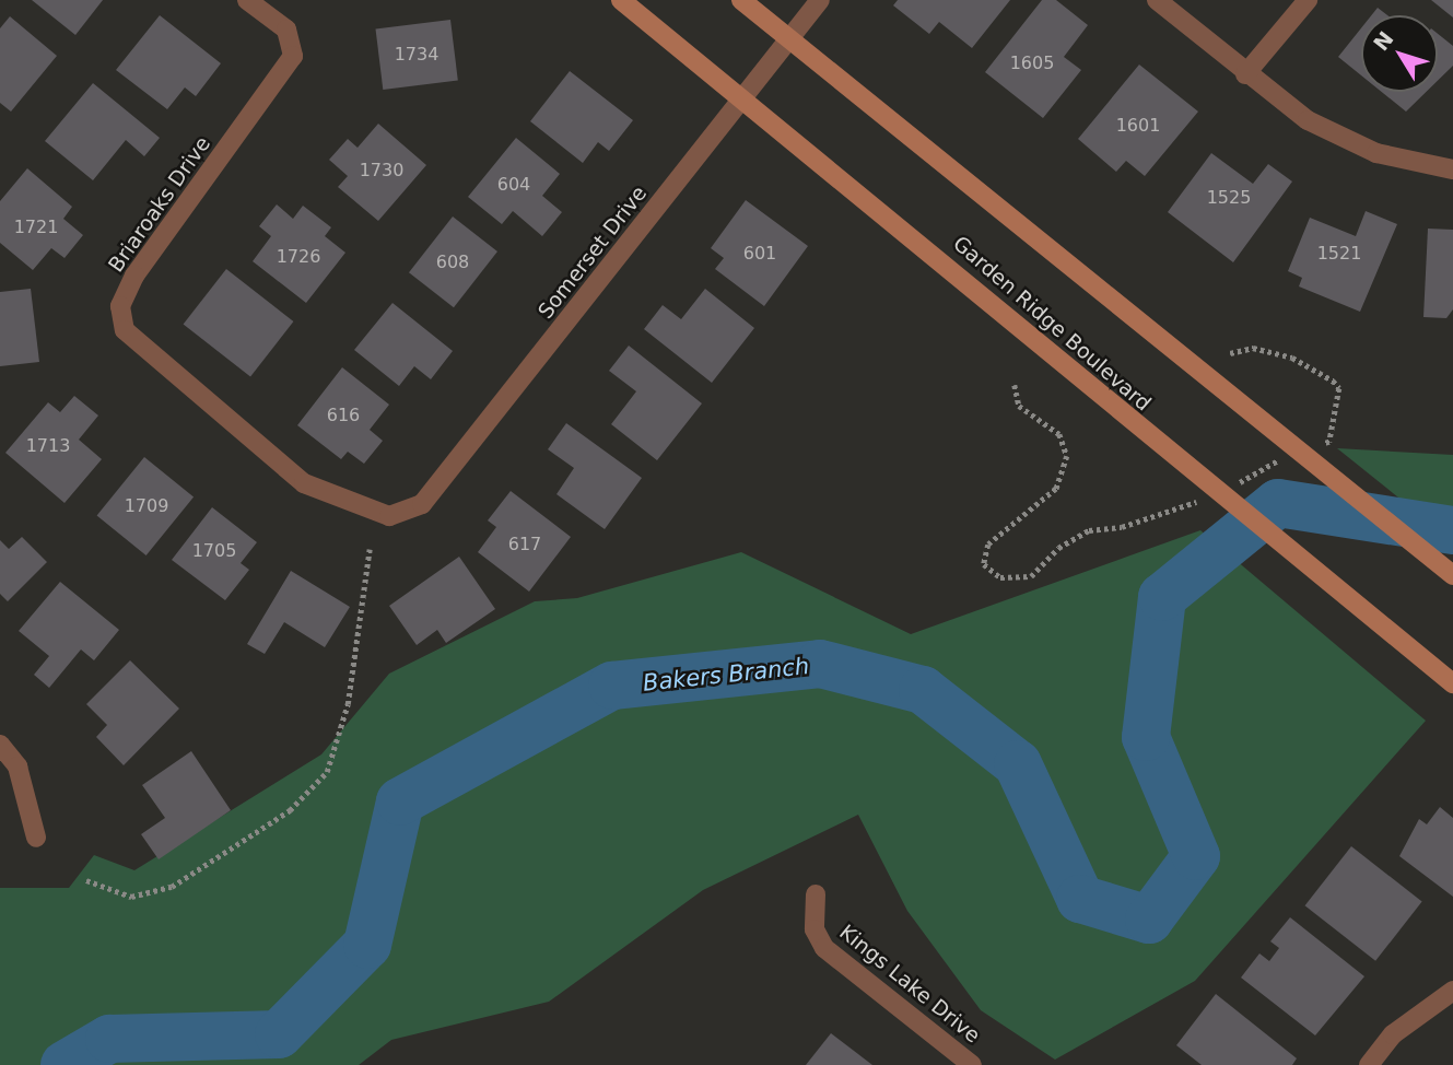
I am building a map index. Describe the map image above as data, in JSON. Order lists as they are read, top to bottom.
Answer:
{
  "streets": {
    "main road": ["Garden Ridge Boulevard"],
    "street": ["Briaroaks Drive", "Somerset Drive", "Kings Lake Drive"]
  },
  "crossings": [
    ["Briaroaks Drive", "Somerset Drive"],
    ["Somerset Drive", "Garden Ridge Boulevard"]
  ],
  "water": ["Bakers Branch"],
  "house_numbers": [
    "1734",
    "1605",
    "1601",
    "1730",
    "604",
    "1525",
    "1721",
    "601",
    "1521",
    "1726",
    "608",
    "616",
    "1713",
    "1709",
    "617",
    "1705"
  ],
  "north": "top left"
}
